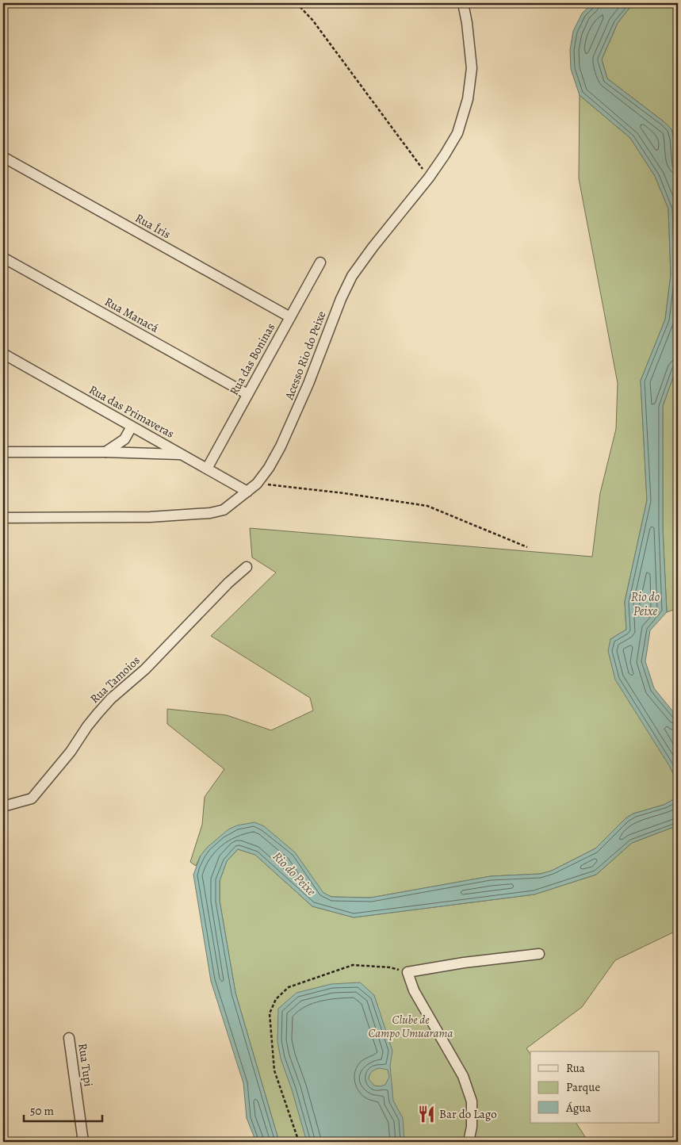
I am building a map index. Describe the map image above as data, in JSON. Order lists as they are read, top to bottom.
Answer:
{
  "streets": {
    "street": [
      "Rua Íris",
      "Rua Manacá",
      "Acesso Rio do Peixe",
      "Rua das Boninas",
      "Rua das Primaveras",
      "Rua Tamoios",
      "Rua Tupi"
    ]
  },
  "crossings": [
    ["Rua Íris", "Rua das Boninas"],
    ["Rua Manacá", "Rua das Boninas"],
    ["Acesso Rio do Peixe", "Rua das Primaveras"],
    ["Rua das Boninas", "Rua das Primaveras"]
  ],
  "water": ["Rio do Peixe"],
  "parks": ["Clube de Campo Umuarama"],
  "places": {
    "restaurant": ["Bar do Lago"]
  },
  "legend": ["Rua", "Parque", "Água"],
  "scale_bar": "50 m"
}
